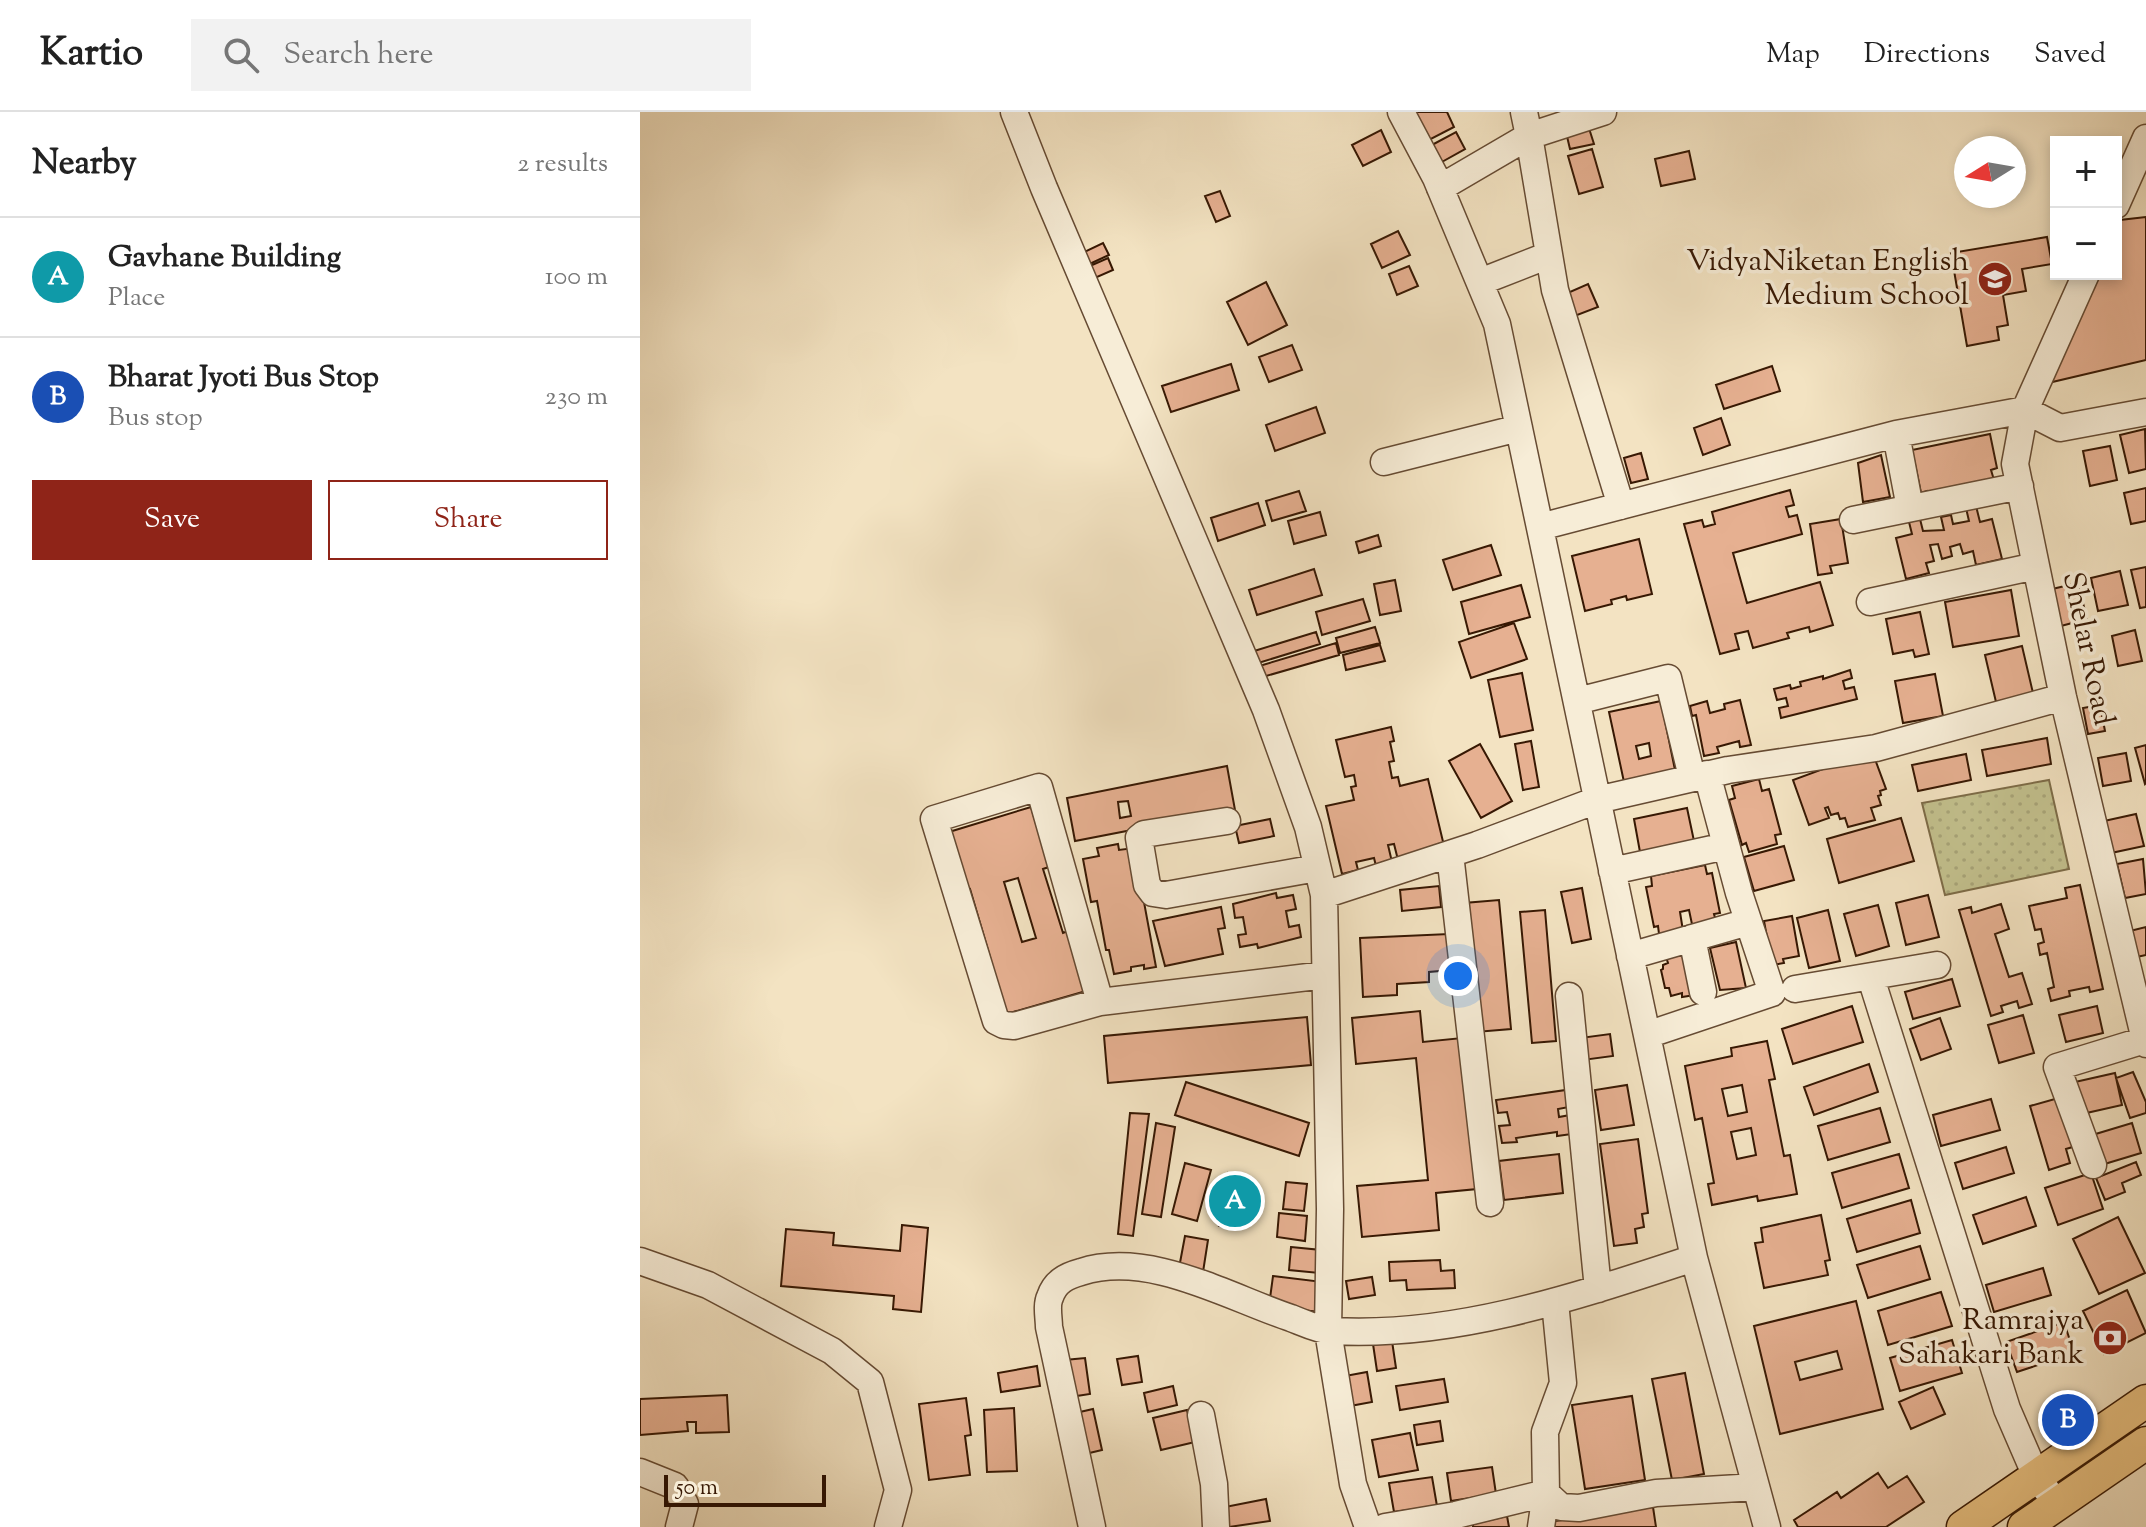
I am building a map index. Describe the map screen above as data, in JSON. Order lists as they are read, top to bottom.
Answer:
{
  "streets": {
    "street": ["Shelar Road"]
  },
  "places": {
    "school or university": ["VidyaNiketan English Medium School"],
    "bank": ["Ramrajya Sahakari Bank"]
  },
  "scale_bar": "50 m",
  "north": "left",
  "page": {
    "header": "Kartio",
    "search": "Search here",
    "nav": ["Map", "Directions", "Saved"],
    "heading": ["Nearby", "2 results"],
    "map_buttons": ["+", "−"],
    "list": [
      {
        "mark": "A",
        "name": "Gavhane Building",
        "note": "Place",
        "value": "100 m"
      },
      {
        "mark": "B",
        "name": "Bharat Jyoti Bus Stop",
        "note": "Bus stop",
        "value": "230 m"
      }
    ],
    "buttons": ["Save", "Share"],
    "pins": ["A", "B"],
    "scale": "50 m"
  }
}
